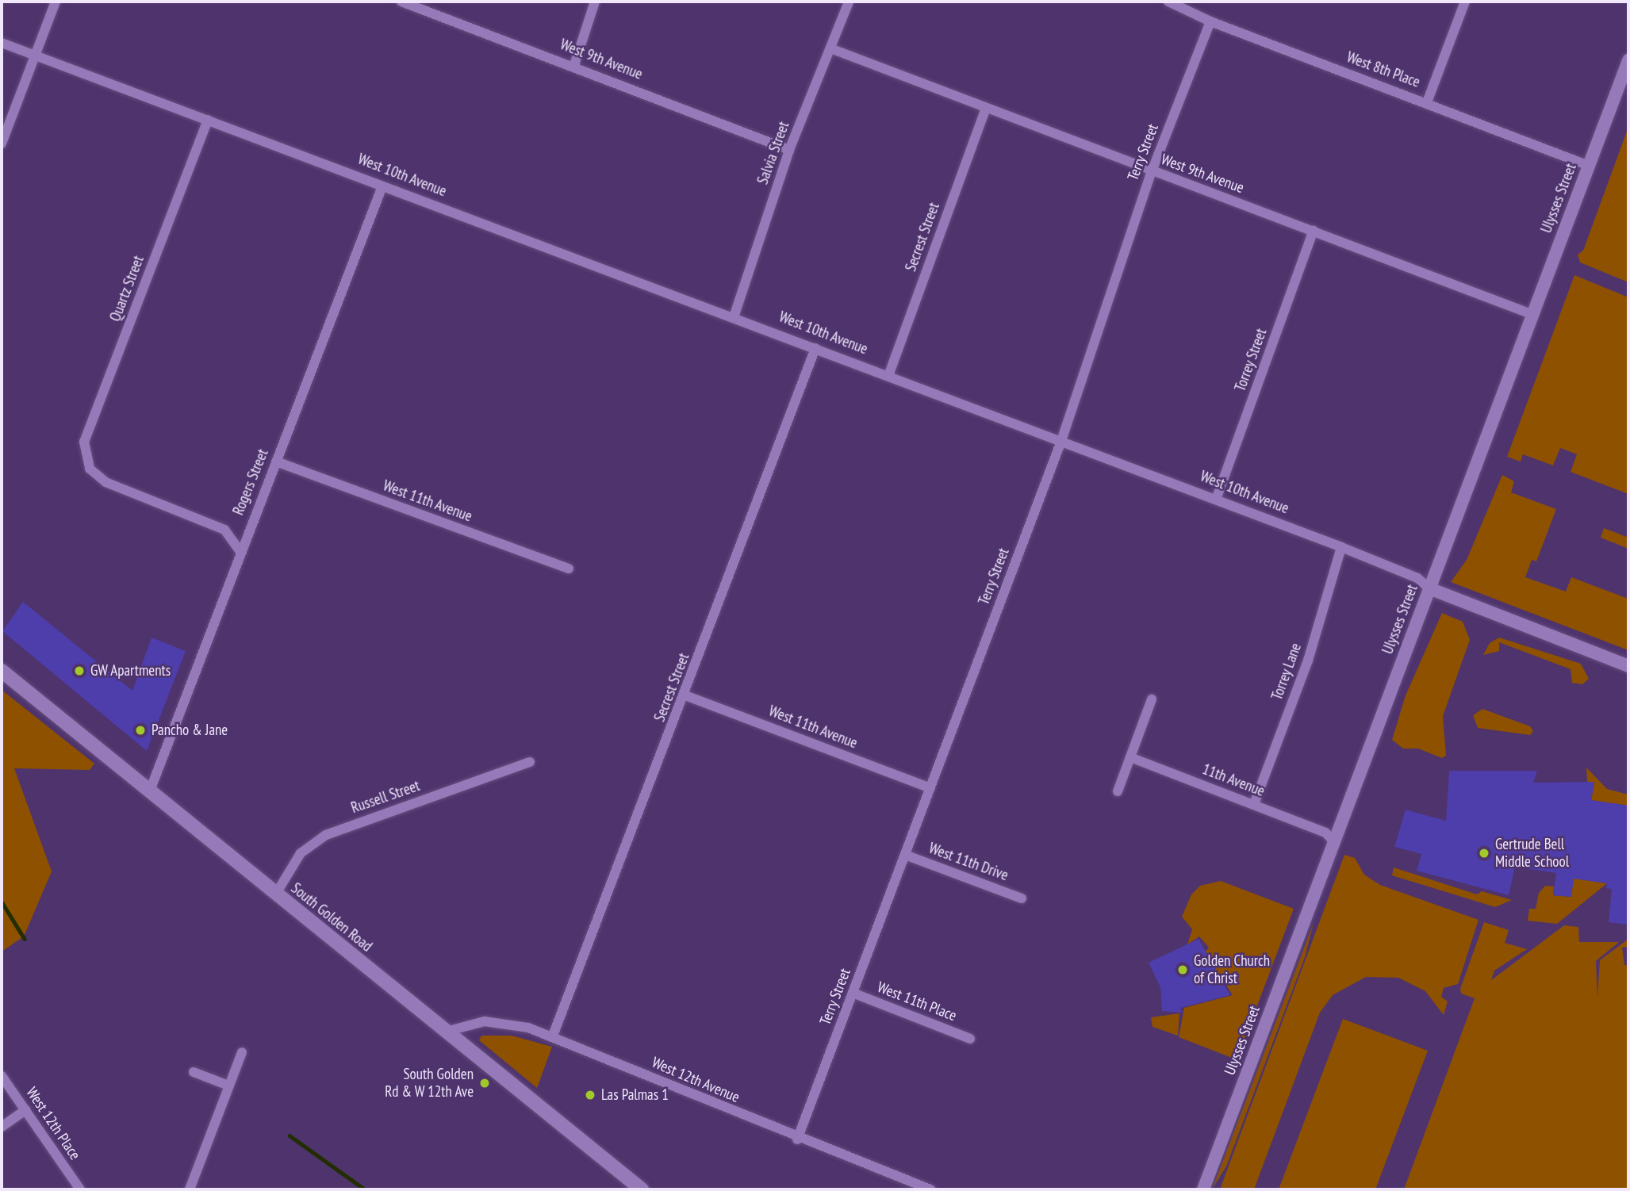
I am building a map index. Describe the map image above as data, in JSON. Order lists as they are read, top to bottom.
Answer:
{
  "streets": {
    "main road": ["South Golden Road"],
    "street": [
      "West 9th Avenue",
      "West 8th Place",
      "Terry Street",
      "Salvia Street",
      "West 10th Avenue",
      "Ulysses Street",
      "Secrest Street",
      "Quartz Street",
      "Torrey Street",
      "Rogers Street",
      "West 11th Avenue",
      "Torrey Lane",
      "11th Avenue",
      "Russell Street",
      "West 11th Drive",
      "West 11th Place",
      "West 12th Avenue",
      "West 12th Place"
    ]
  },
  "crossings": [
    ["West 9th Avenue", "Terry Street"],
    ["West 9th Avenue", "Salvia Street"],
    ["West 9th Avenue", "Ulysses Street"],
    ["West 9th Avenue", "Secrest Street"],
    ["West 9th Avenue", "Torrey Street"],
    ["West 8th Place", "Terry Street"],
    ["West 8th Place", "Ulysses Street"],
    ["Terry Street", "West 10th Avenue"],
    ["Terry Street", "West 11th Avenue"],
    ["Terry Street", "West 11th Drive"],
    ["Terry Street", "West 11th Place"],
    ["Terry Street", "West 12th Avenue"],
    ["Salvia Street", "West 10th Avenue"],
    ["West 10th Avenue", "Ulysses Street"],
    ["West 10th Avenue", "Secrest Street"],
    ["West 10th Avenue", "Quartz Street"],
    ["West 10th Avenue", "Torrey Street"],
    ["West 10th Avenue", "Rogers Street"],
    ["West 10th Avenue", "Torrey Lane"],
    ["Ulysses Street", "11th Avenue"],
    ["Secrest Street", "West 11th Avenue"],
    ["Secrest Street", "West 12th Avenue"],
    ["Quartz Street", "Rogers Street"],
    ["Rogers Street", "West 11th Avenue"],
    ["Rogers Street", "South Golden Road"],
    ["Torrey Lane", "11th Avenue"],
    ["Russell Street", "South Golden Road"],
    ["South Golden Road", "West 12th Avenue"]
  ],
  "places": [
    "GW Apartments",
    "Pancho & Jane",
    "Gertrude Bell Middle School",
    "Golden Church of Christ",
    "South Golden Rd & W 12th Ave",
    "Las Palmas 1"
  ]
}
